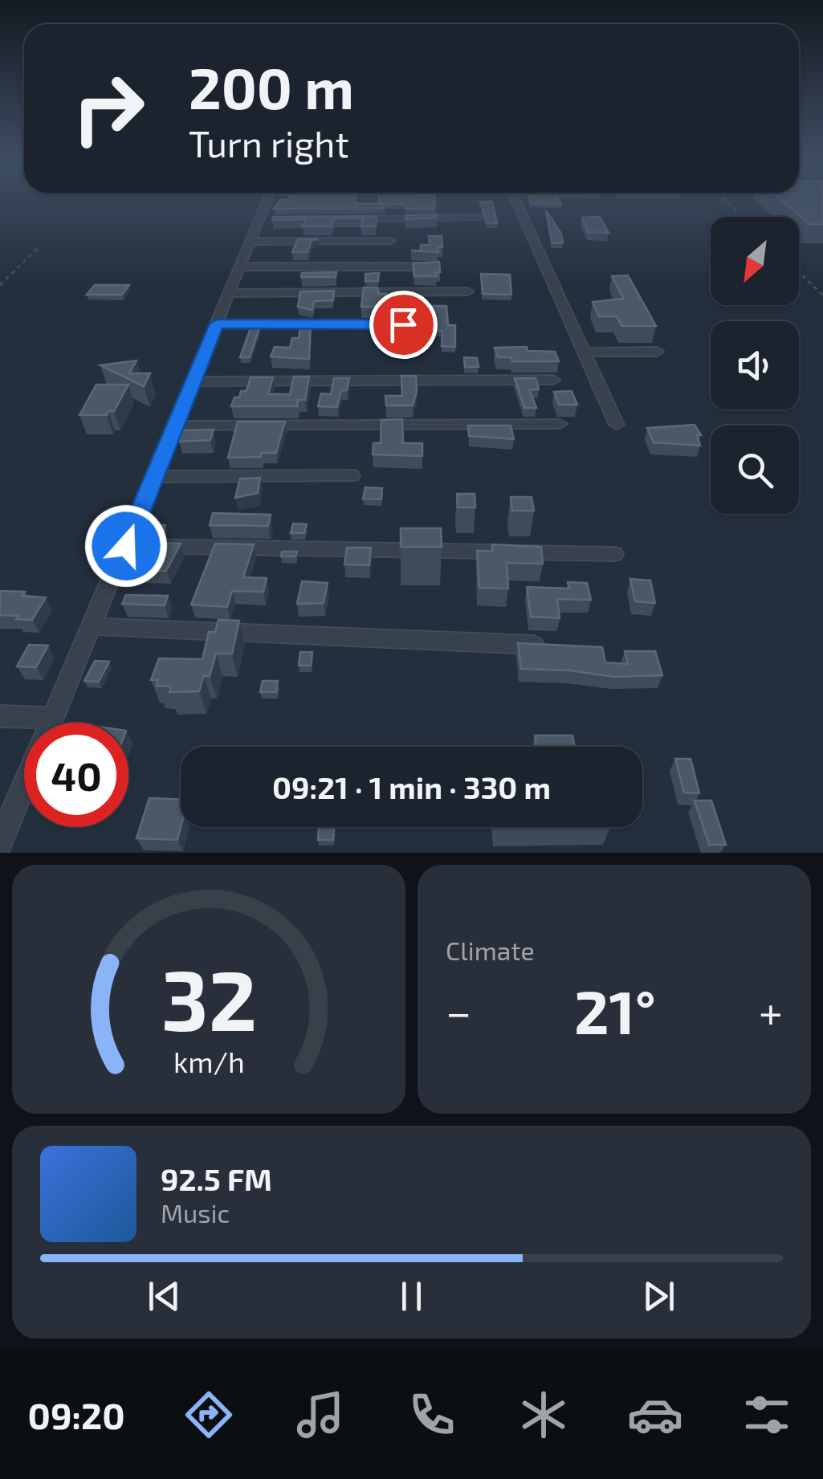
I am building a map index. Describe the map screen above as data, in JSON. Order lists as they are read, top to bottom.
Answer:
{
  "north": "bottom left",
  "page": {
    "turn": ["200 m", "Turn right"],
    "limit": "40",
    "trip": "09:21 · 1 min · 330 m",
    "tile": "Climate",
    "heat": ["−", "21°", "+"],
    "song": ["92.5 FM", "Music"],
    "tabs": "09:20",
    "gauge": ["32", "km/h"]
  }
}
